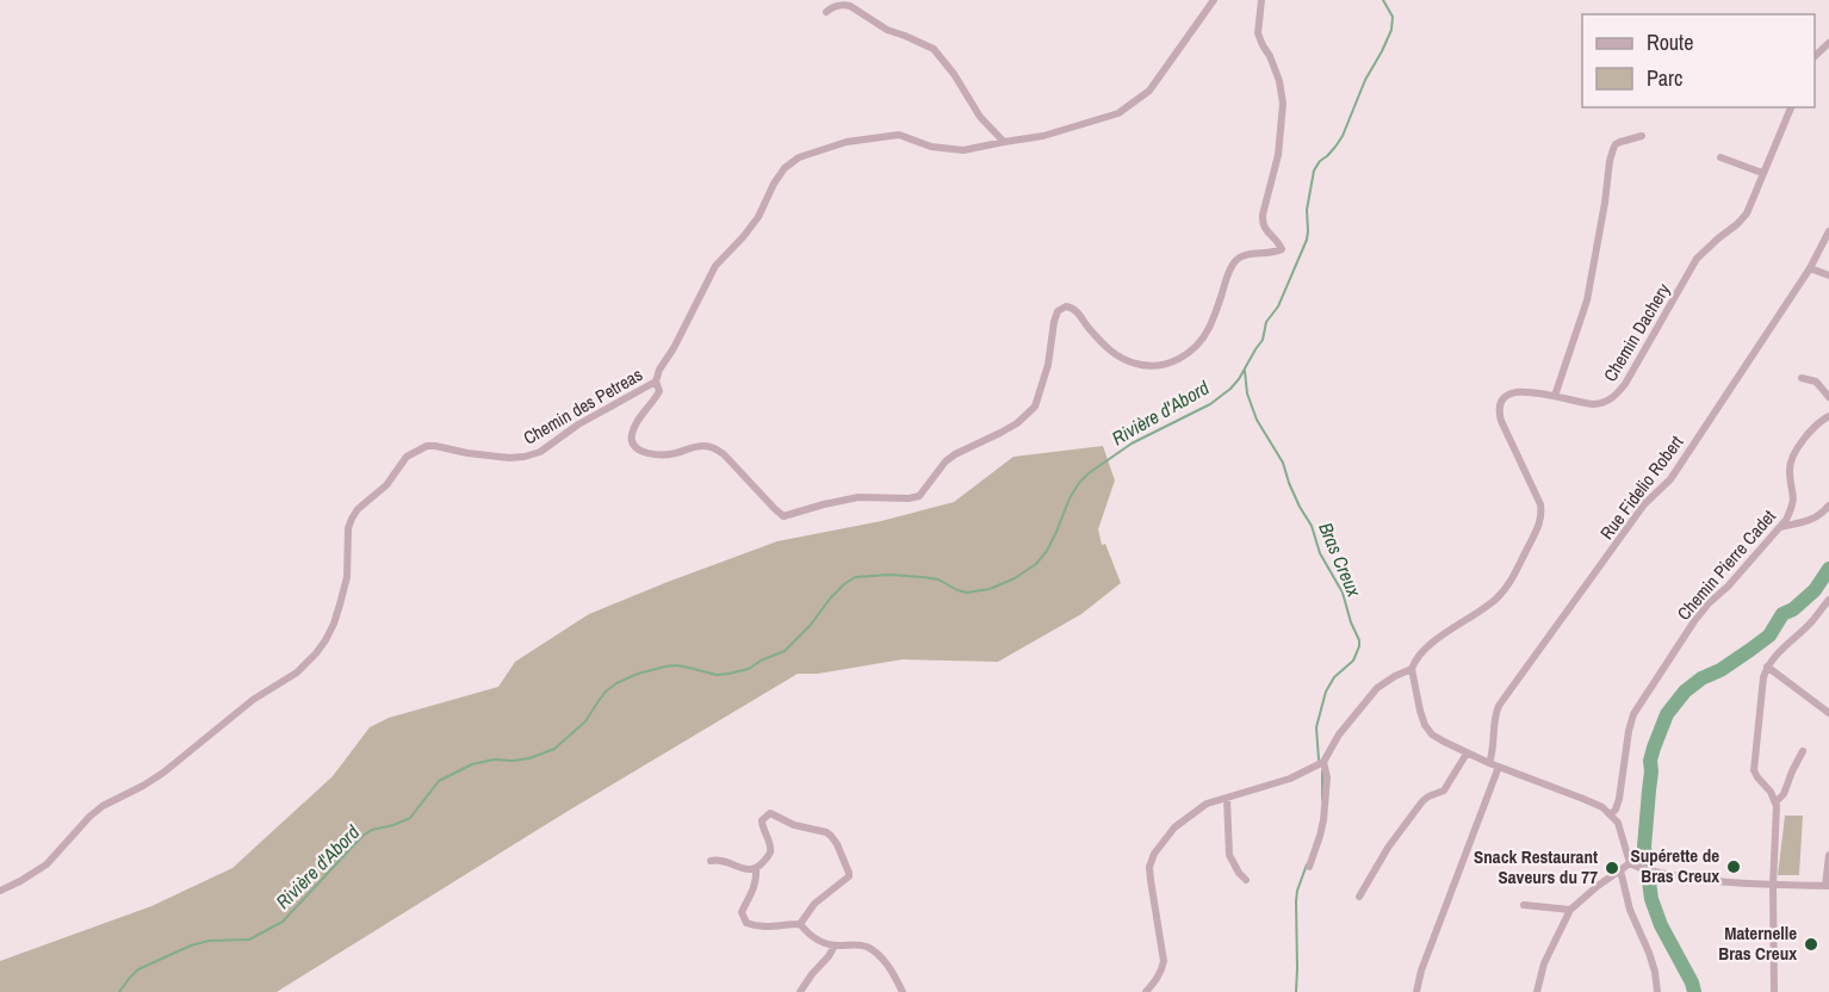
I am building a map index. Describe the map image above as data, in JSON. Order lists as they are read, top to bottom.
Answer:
{
  "streets": {
    "street": [
      "Chemin Dachery",
      "Chemin des Petreas",
      "Rue Fidelio Robert",
      "Chemin Pierre Cadet"
    ]
  },
  "water": ["Rivière d'Abord", "Bras Creux"],
  "places": ["Supérette de Bras Creux", "Snack Restaurant Saveurs du 77", "Maternelle Bras Creux"],
  "legend": ["Route", "Parc"]
}
